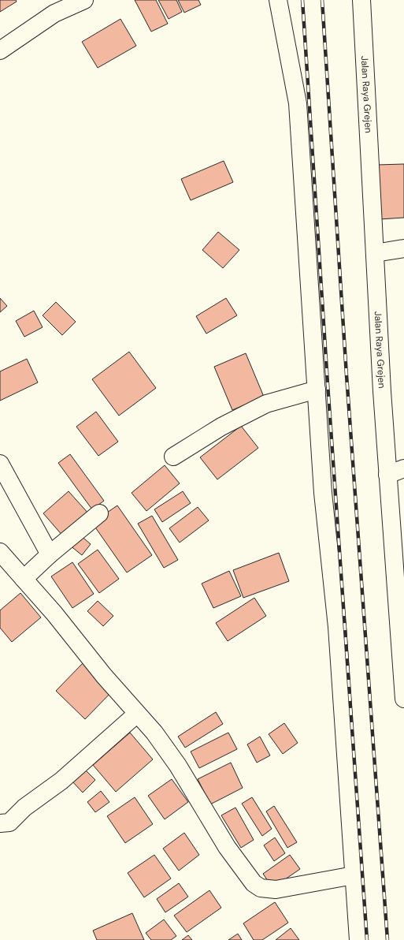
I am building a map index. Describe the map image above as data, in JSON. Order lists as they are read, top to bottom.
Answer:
{
  "streets": {
    "street": ["Jalan Raya Grejen"]
  }
}
